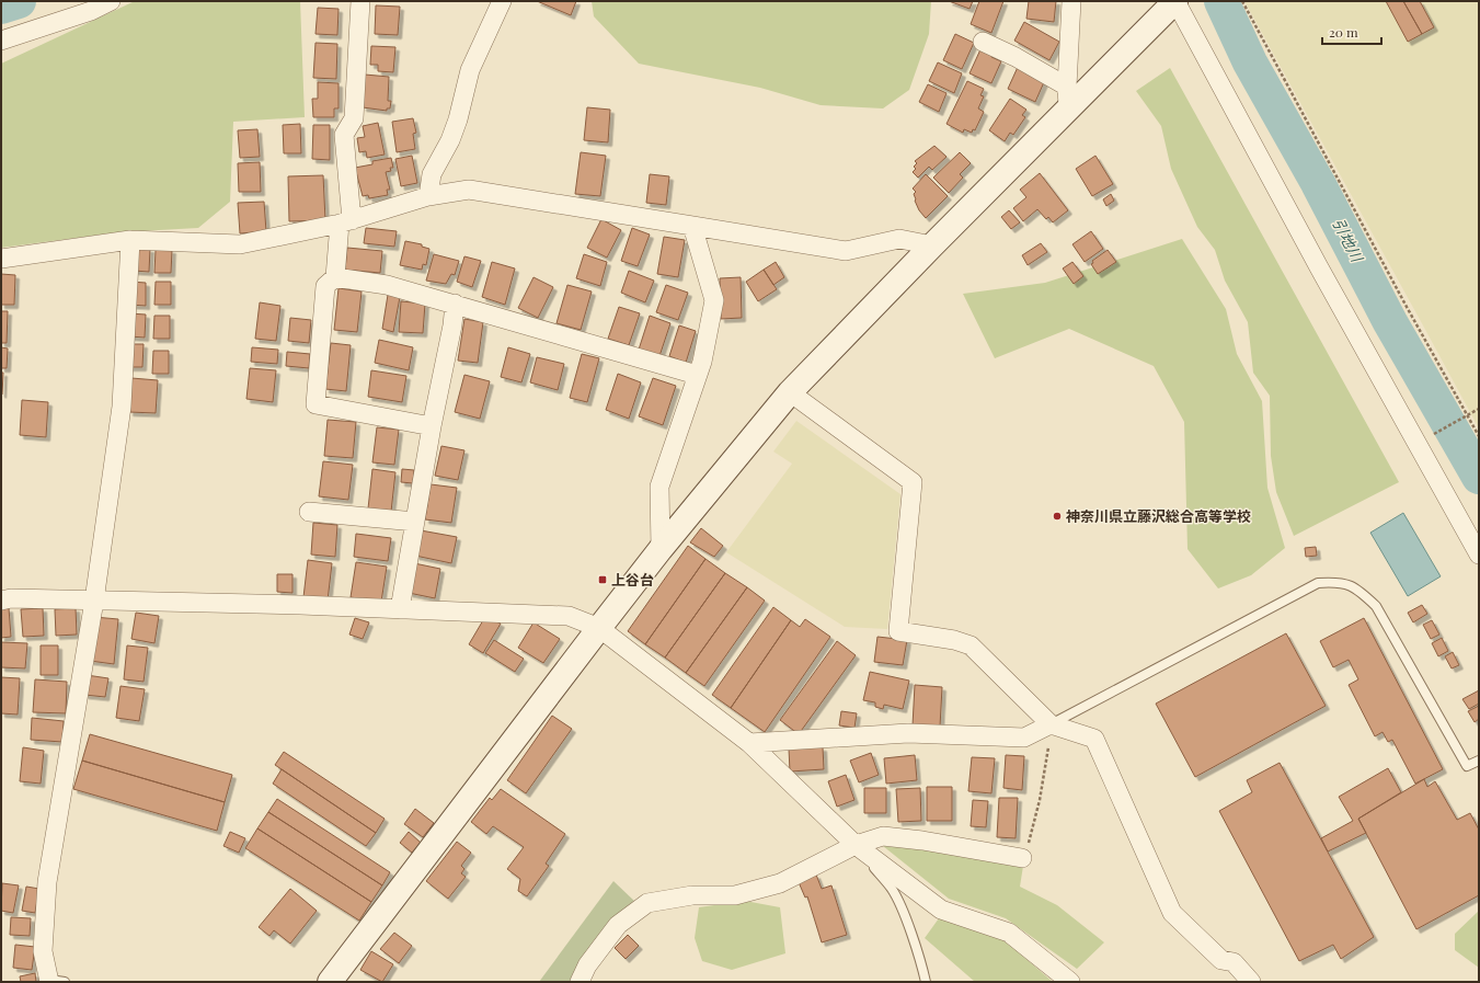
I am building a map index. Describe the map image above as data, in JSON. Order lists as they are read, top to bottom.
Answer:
{
  "water": ["引地川"],
  "places": {
    "other": ["神奈川県立藤沢総合高等学校"],
    "transit": ["上谷台"]
  },
  "scale_bar": "20 m"
}
